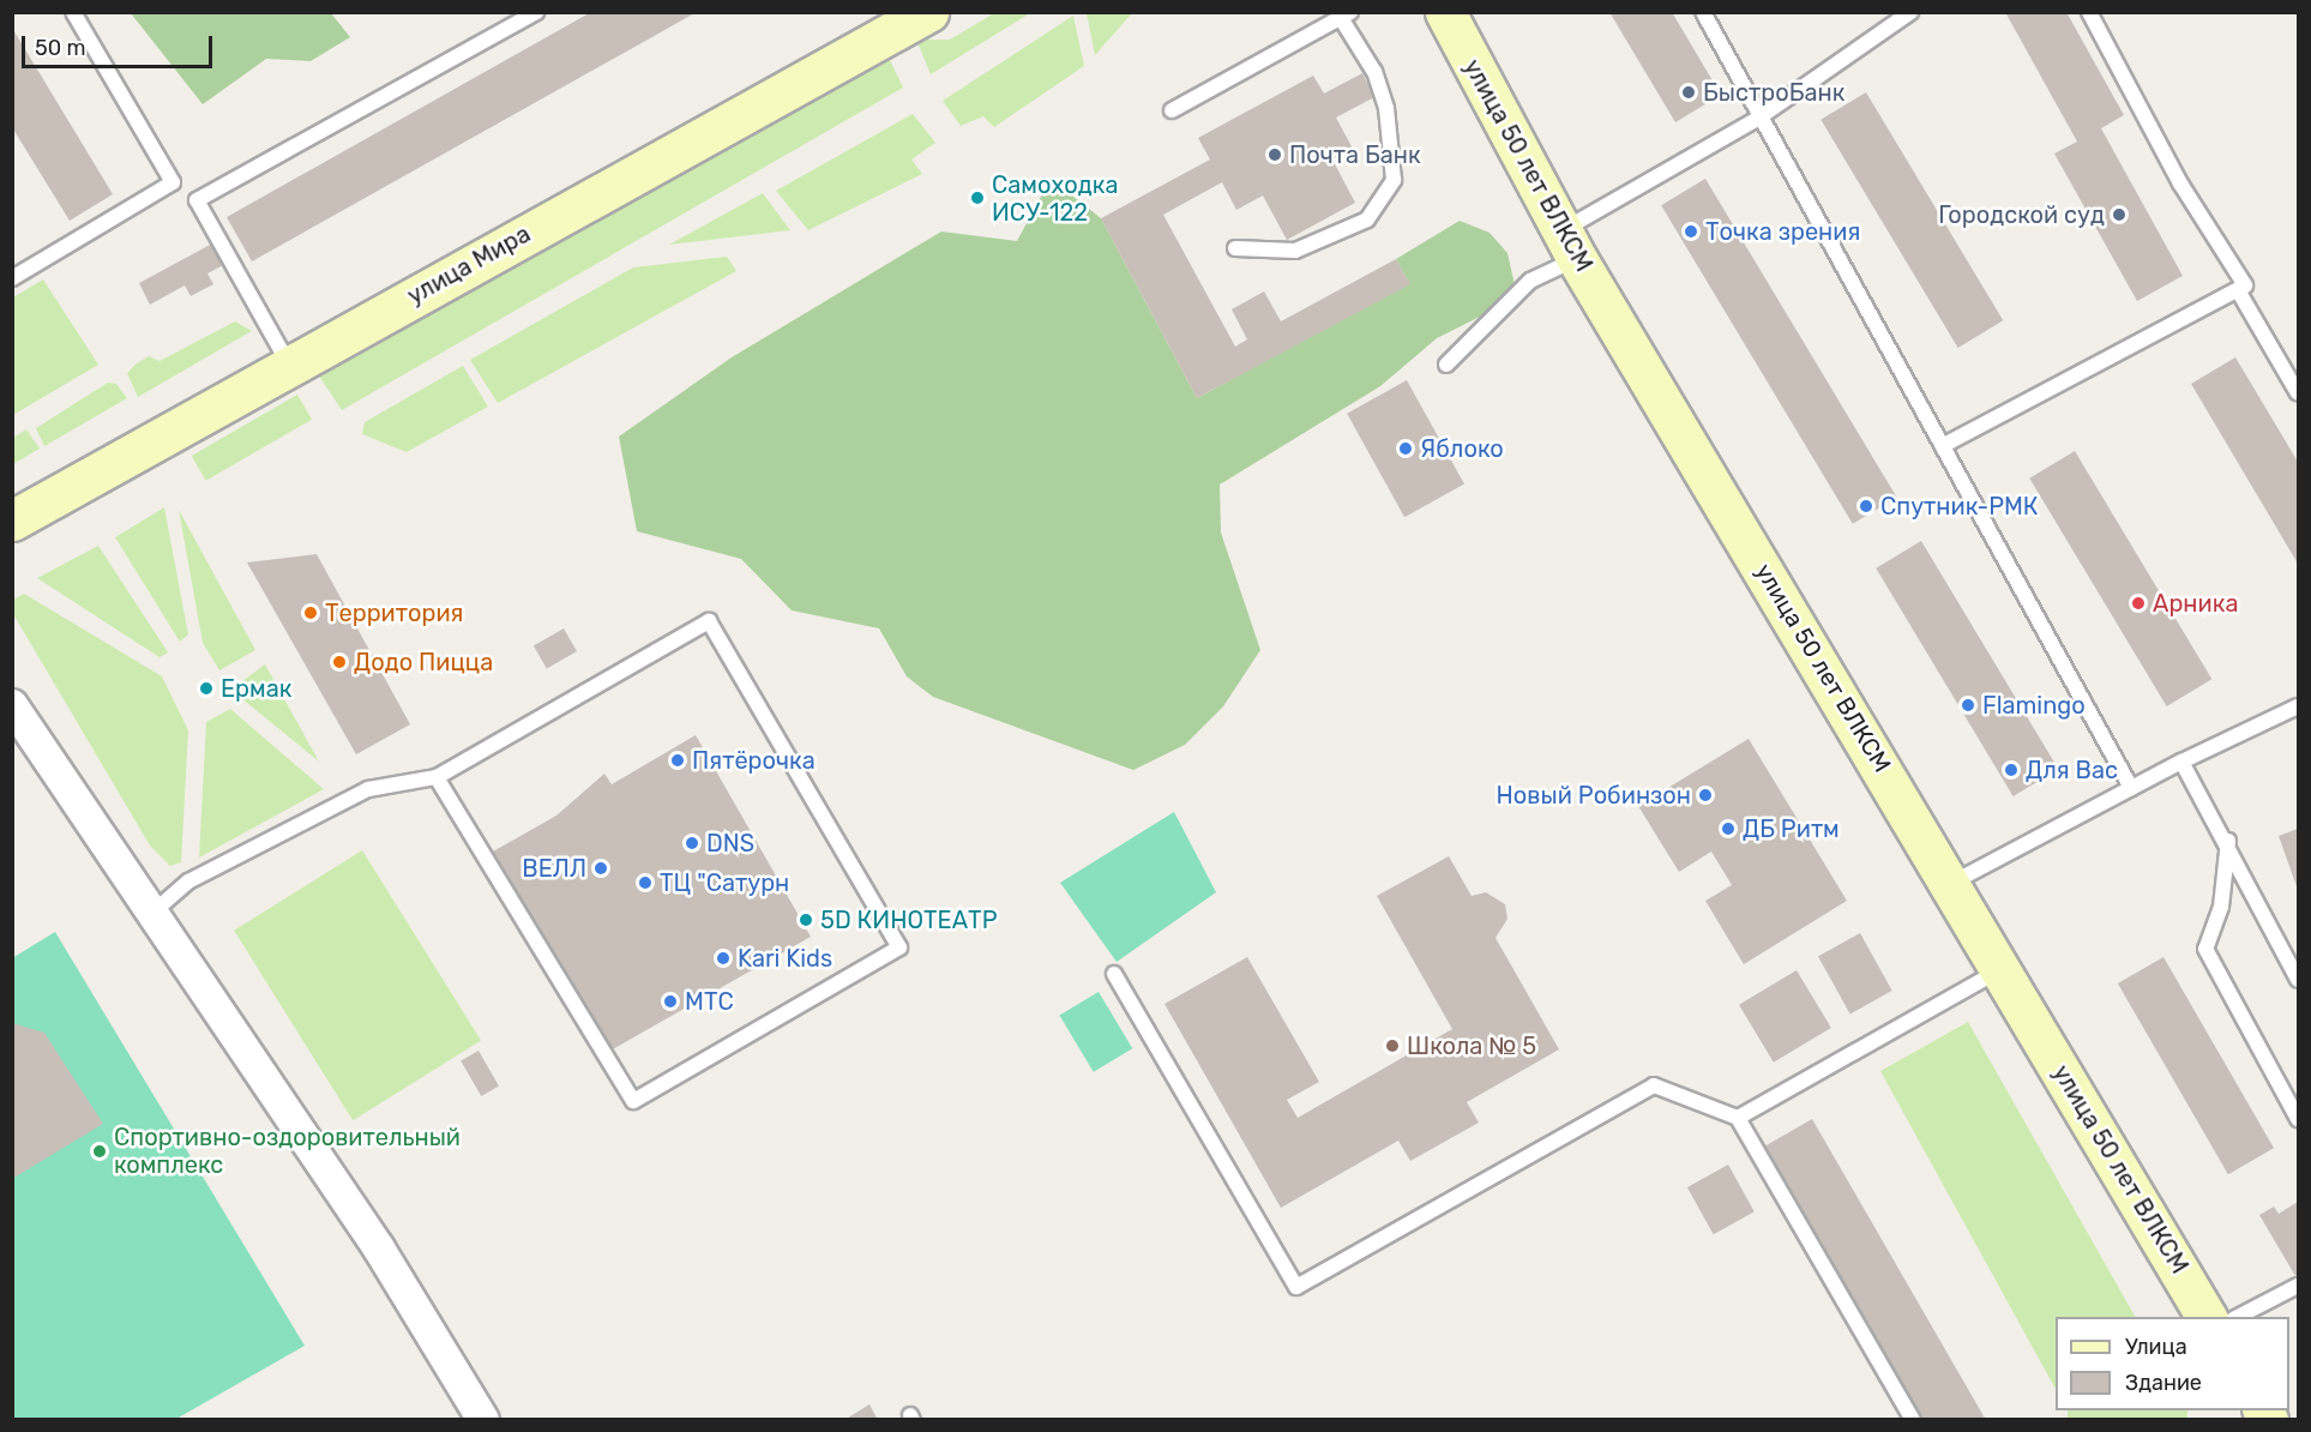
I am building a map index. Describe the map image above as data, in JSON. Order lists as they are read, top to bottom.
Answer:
{
  "streets": {
    "street": ["улица 50 лет ВЛКСМ", "улица Мира"]
  },
  "places": [
    "БыстроБанк",
    "Почта Банк",
    "Самоходка ИСУ-122",
    "Городской суд",
    "Точка зрения",
    "Яблоко",
    "Спутник-РМК",
    "Арника",
    "Территория",
    "Додо Пицца",
    "Ермак",
    "Flamingo",
    "Пятёрочка",
    "Для Вас",
    "Новый Робинзон",
    "ДБ Ритм",
    "DNS",
    "ВЕЛЛ",
    "ТЦ \"Сатурн",
    "5D КИНОТЕАТР",
    "Kari Kids",
    "МТС",
    "Школа № 5",
    "Спортивно-оздоровительный комплекс"
  ],
  "legend": ["Улица", "Здание"],
  "scale_bar": "50 m"
}
